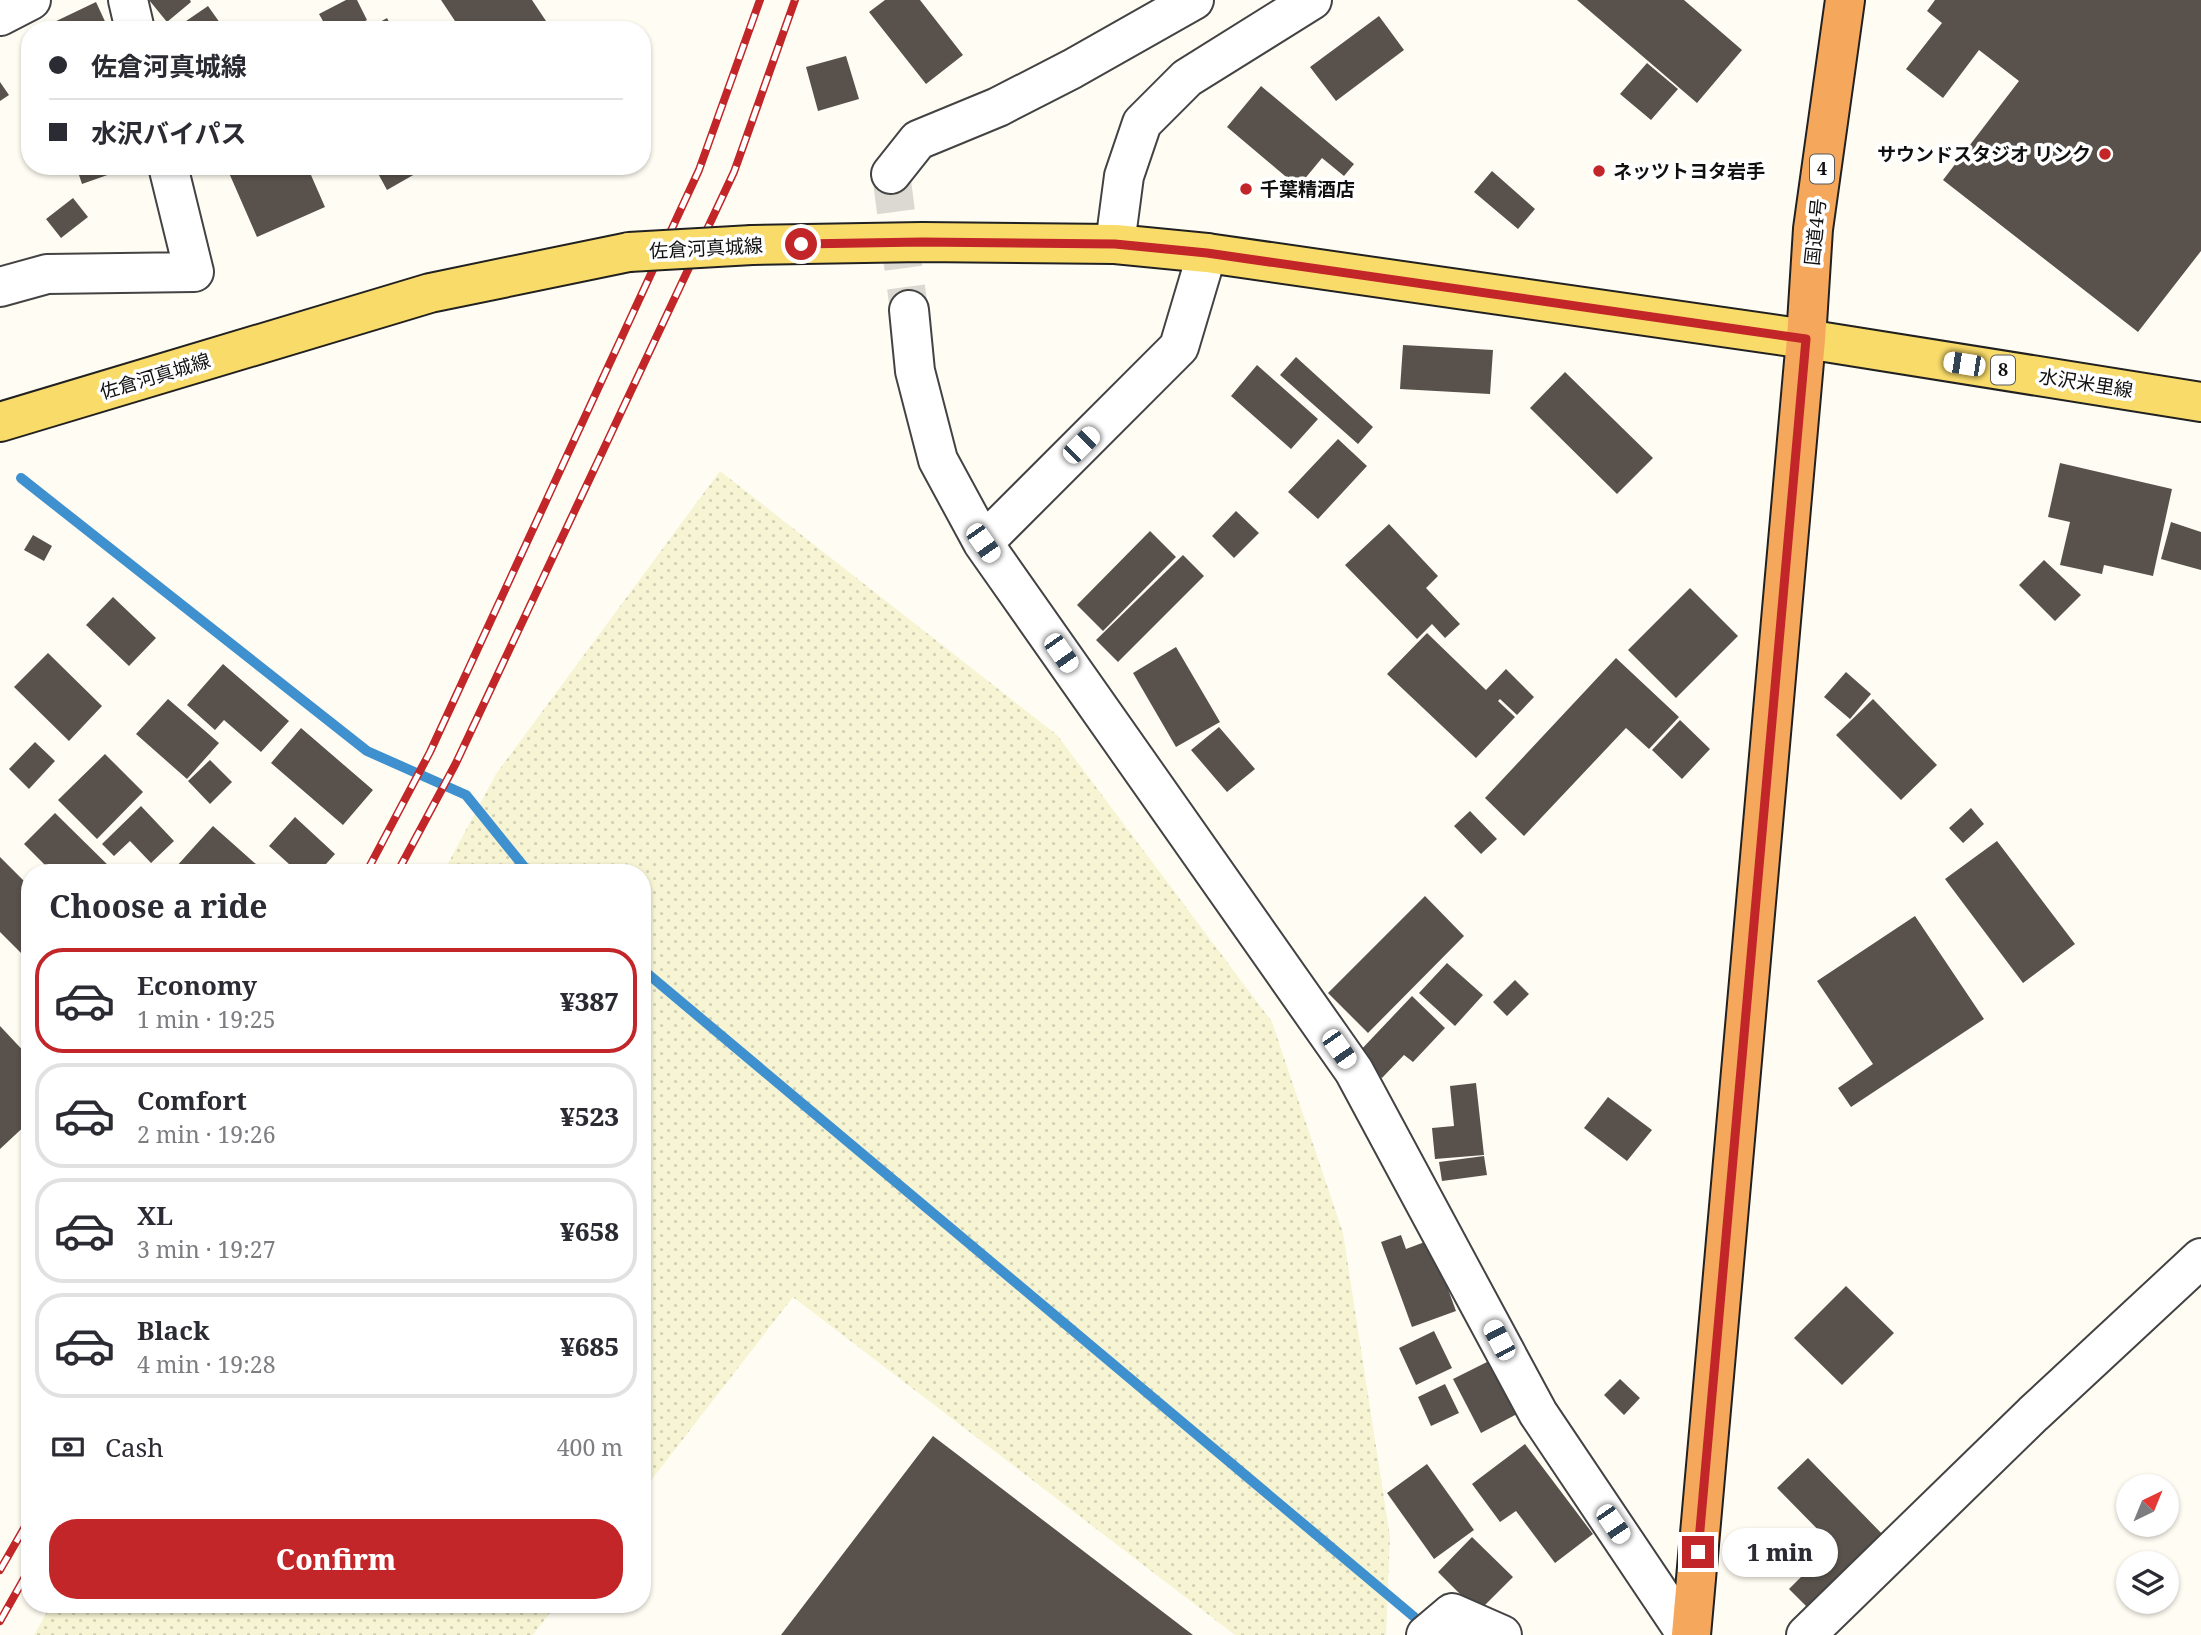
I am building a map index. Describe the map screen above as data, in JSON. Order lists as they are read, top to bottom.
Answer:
{
  "streets": {
    "highway": ["4", "国道4号"],
    "main road": ["佐倉河真城線", "8", "水沢米里線"]
  },
  "crossings": [
    ["4", "国道4号"],
    ["4", "佐倉河真城線"],
    ["4", "水沢米里線"],
    ["国道4号", "佐倉河真城線"],
    ["国道4号", "水沢米里線"],
    ["佐倉河真城線", "水沢米里線"]
  ],
  "places": ["サウンドスタジオ リンク", "ネッツトヨタ岩手", "千葉精酒店"],
  "north": "top right",
  "page": {
    "banner": ["佐倉河真城線", "水沢バイパス"],
    "heading": "Choose a ride",
    "list": [
      {
        "name": "Economy",
        "note": "1 min · 19:25",
        "value": "¥387"
      },
      {
        "name": "Comfort",
        "note": "2 min · 19:26",
        "value": "¥523"
      },
      {
        "name": "XL",
        "note": "3 min · 19:27",
        "value": "¥658"
      },
      {
        "name": "Black",
        "note": "4 min · 19:28",
        "value": "¥685"
      }
    ],
    "pay": ["Cash", "400 m"],
    "buttons": "Confirm",
    "bubble": "1 min"
  }
}
